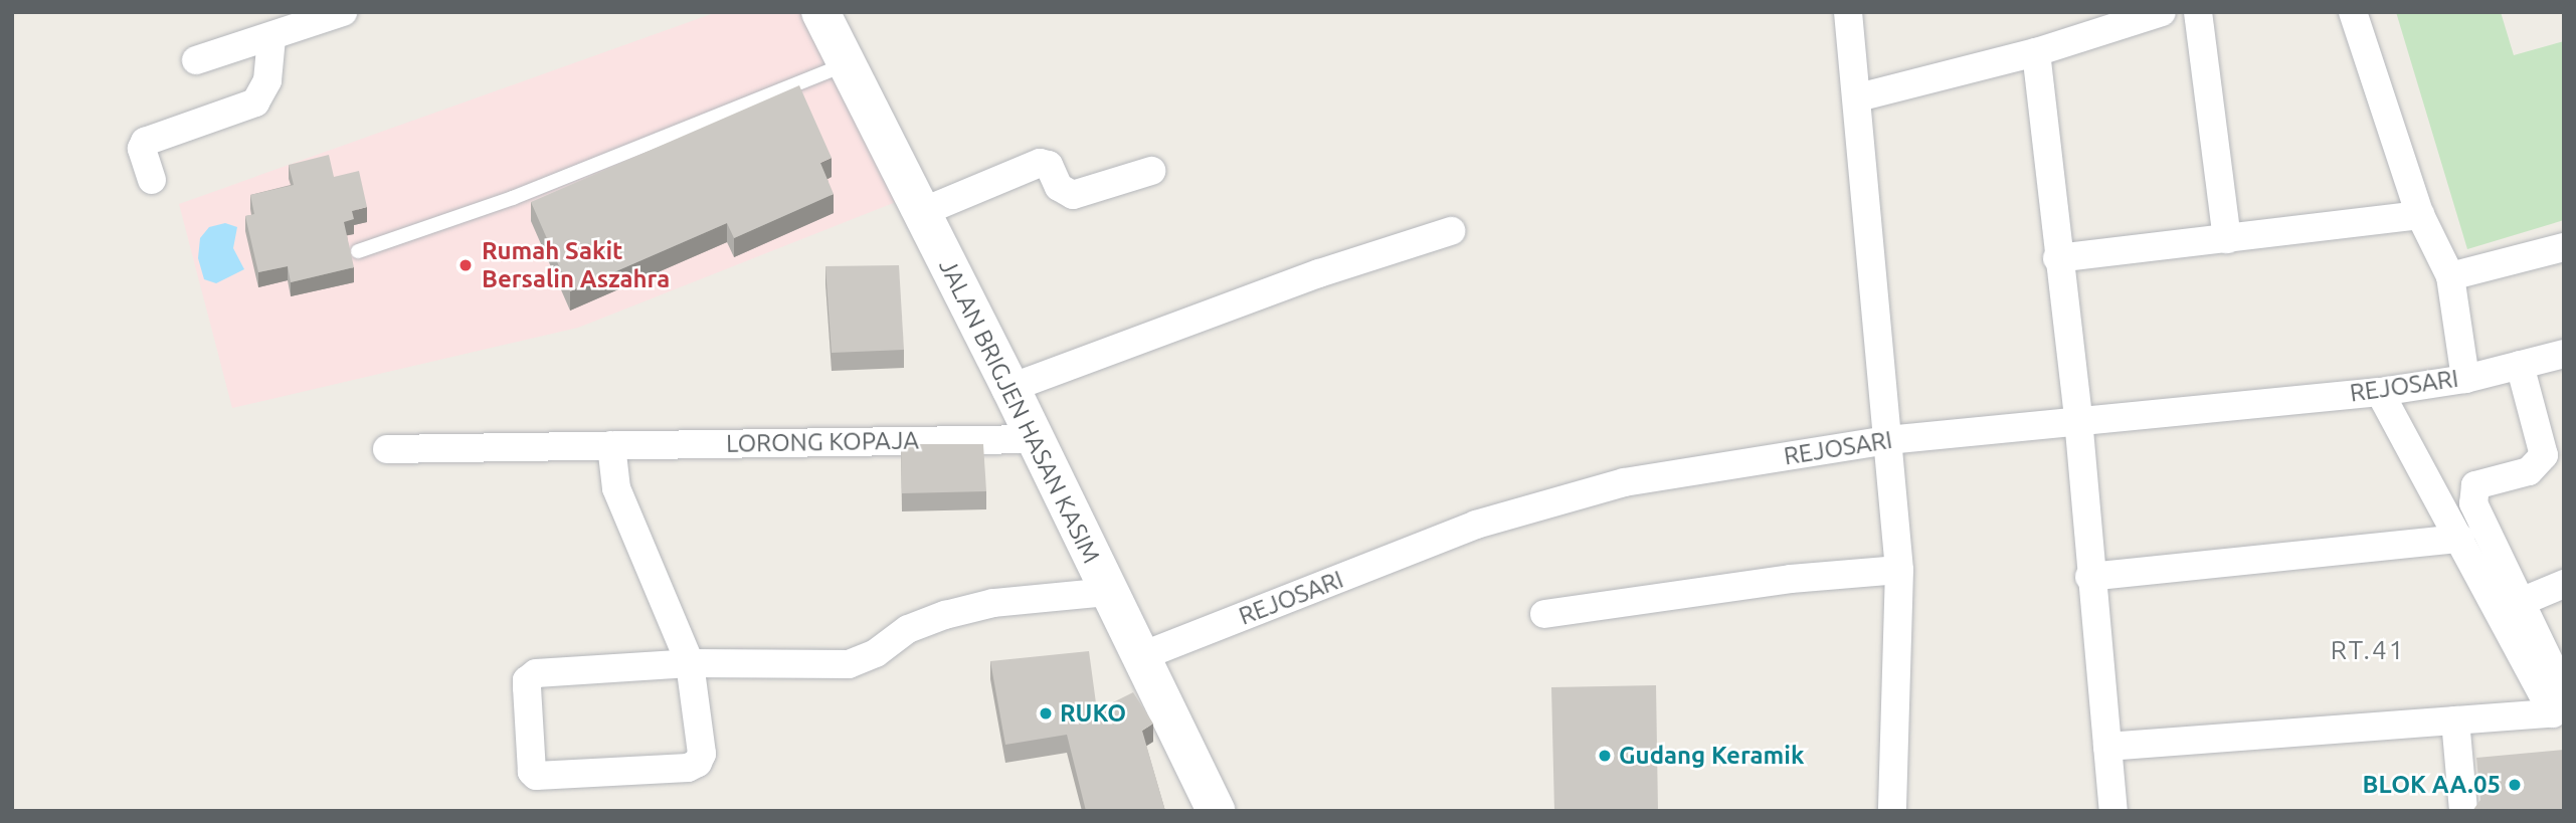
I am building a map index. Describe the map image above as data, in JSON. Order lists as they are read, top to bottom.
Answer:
{
  "streets": {
    "street": ["REJOSARI", "JALAN BRIGJEN HASAN KASIM", "LORONG KOPAJA"]
  },
  "crossings": [
    ["REJOSARI", "JALAN BRIGJEN HASAN KASIM"],
    ["JALAN BRIGJEN HASAN KASIM", "LORONG KOPAJA"]
  ],
  "districts": ["RT.41"],
  "places": [
    "Rumah Sakit Bersalin Aszahra",
    "RUKO",
    "Gudang Keramik",
    "BLOK AA.05"
  ]
}
